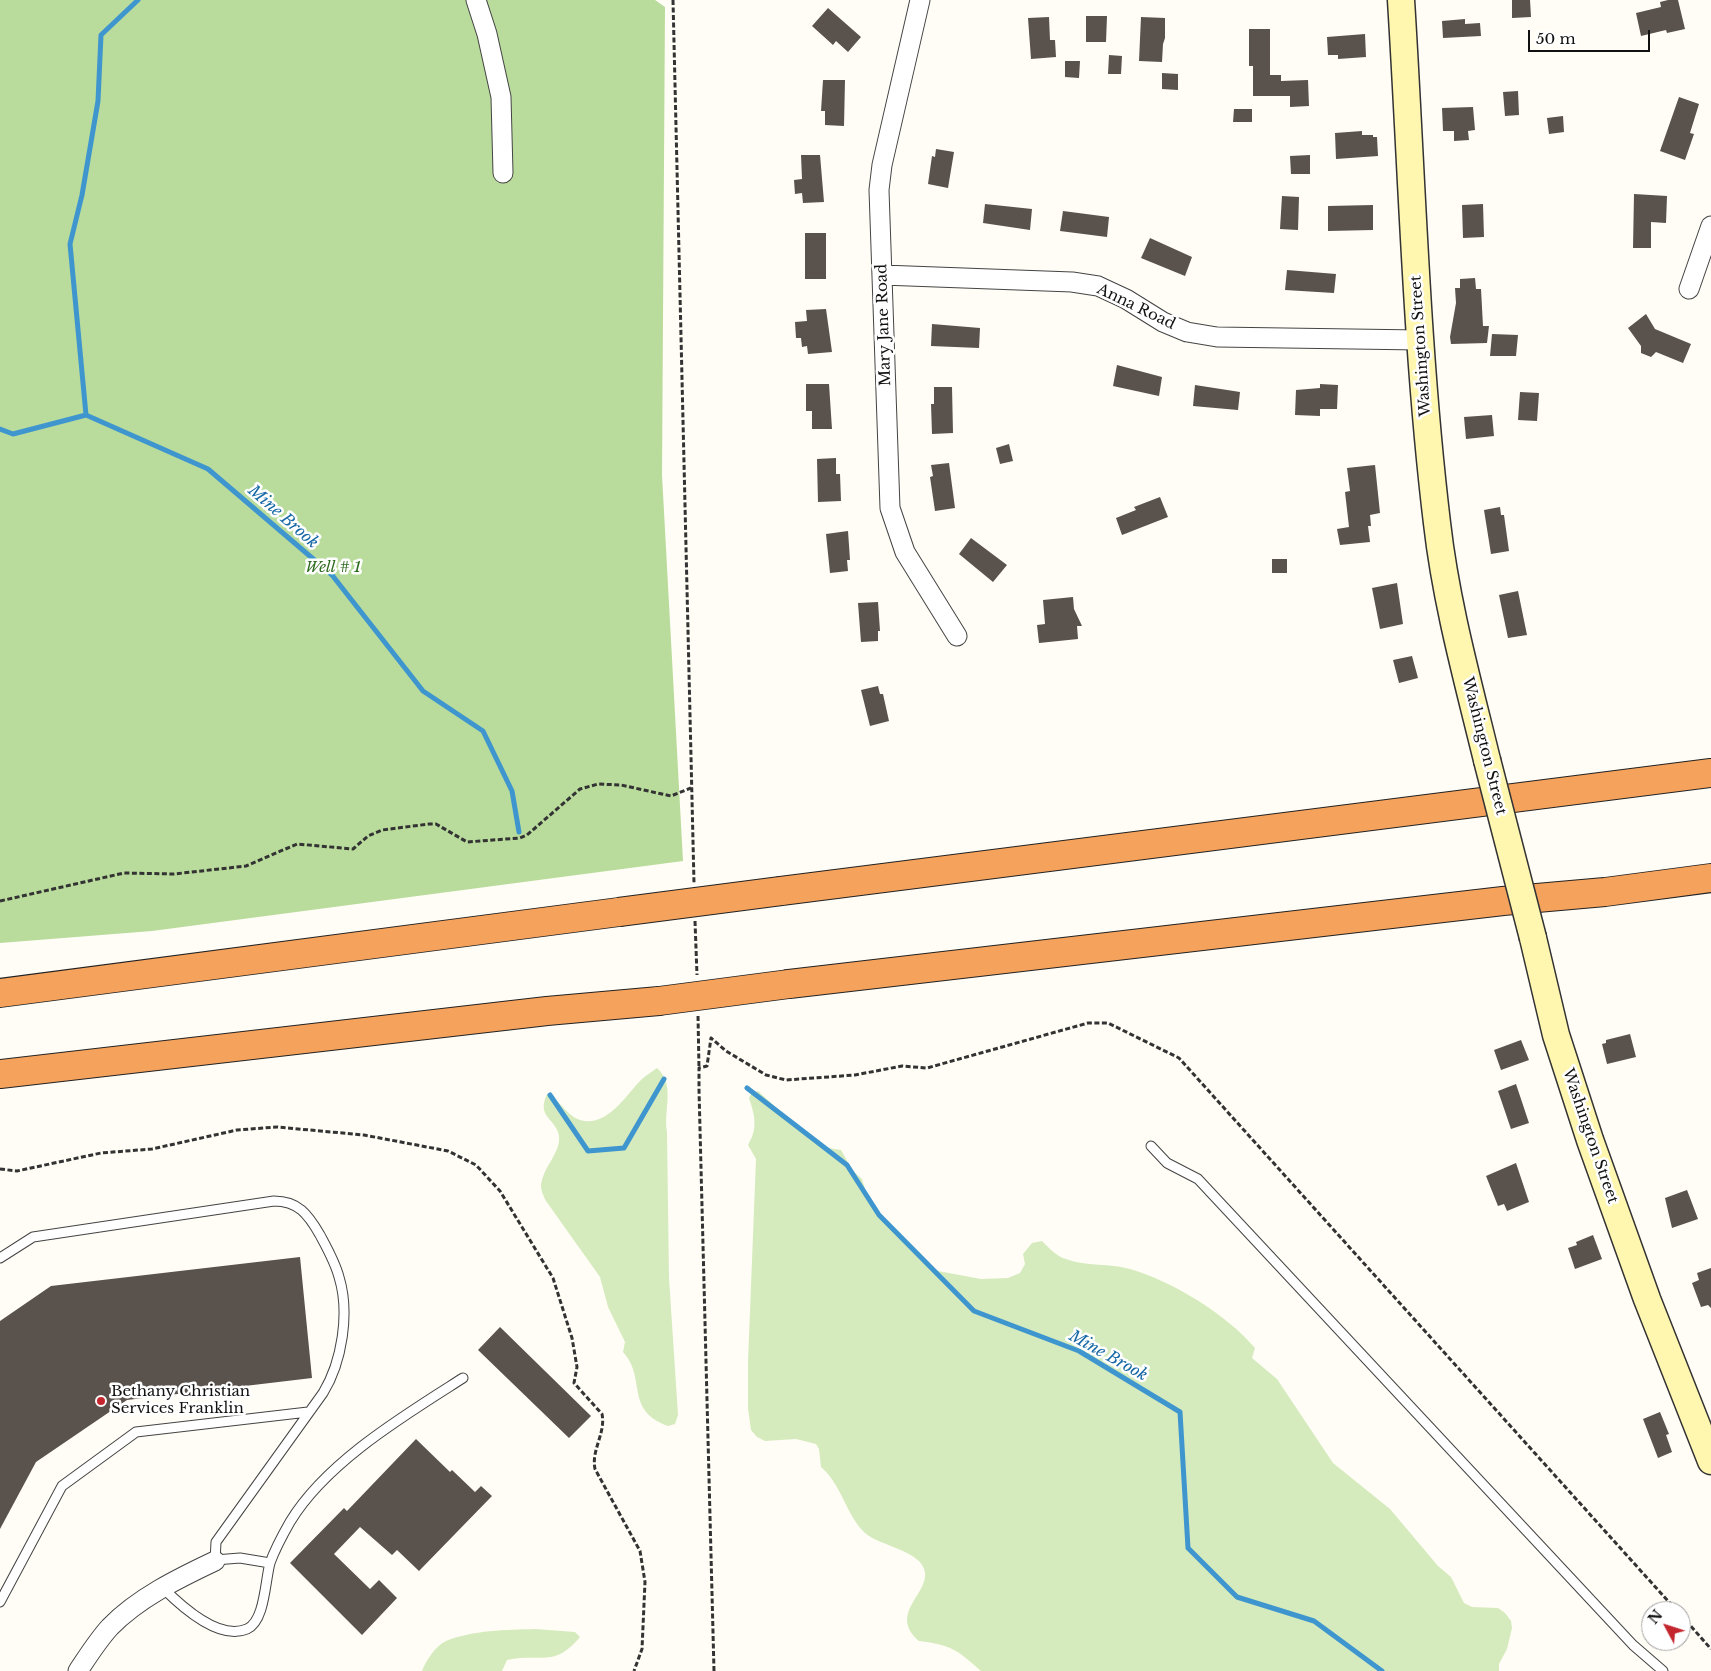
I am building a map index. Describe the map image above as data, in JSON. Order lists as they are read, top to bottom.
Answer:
{
  "streets": {
    "main road": ["Washington Street"],
    "street": ["Anna Road", "Mary Jane Road"]
  },
  "crossings": [
    ["Anna Road", "Mary Jane Road"],
    ["Anna Road", "Washington Street"]
  ],
  "water": ["Mine Brook"],
  "parks": ["Well # 1"],
  "places": ["Bethany Christian Services Franklin"],
  "scale_bar": "50 m",
  "north": "top left"
}
